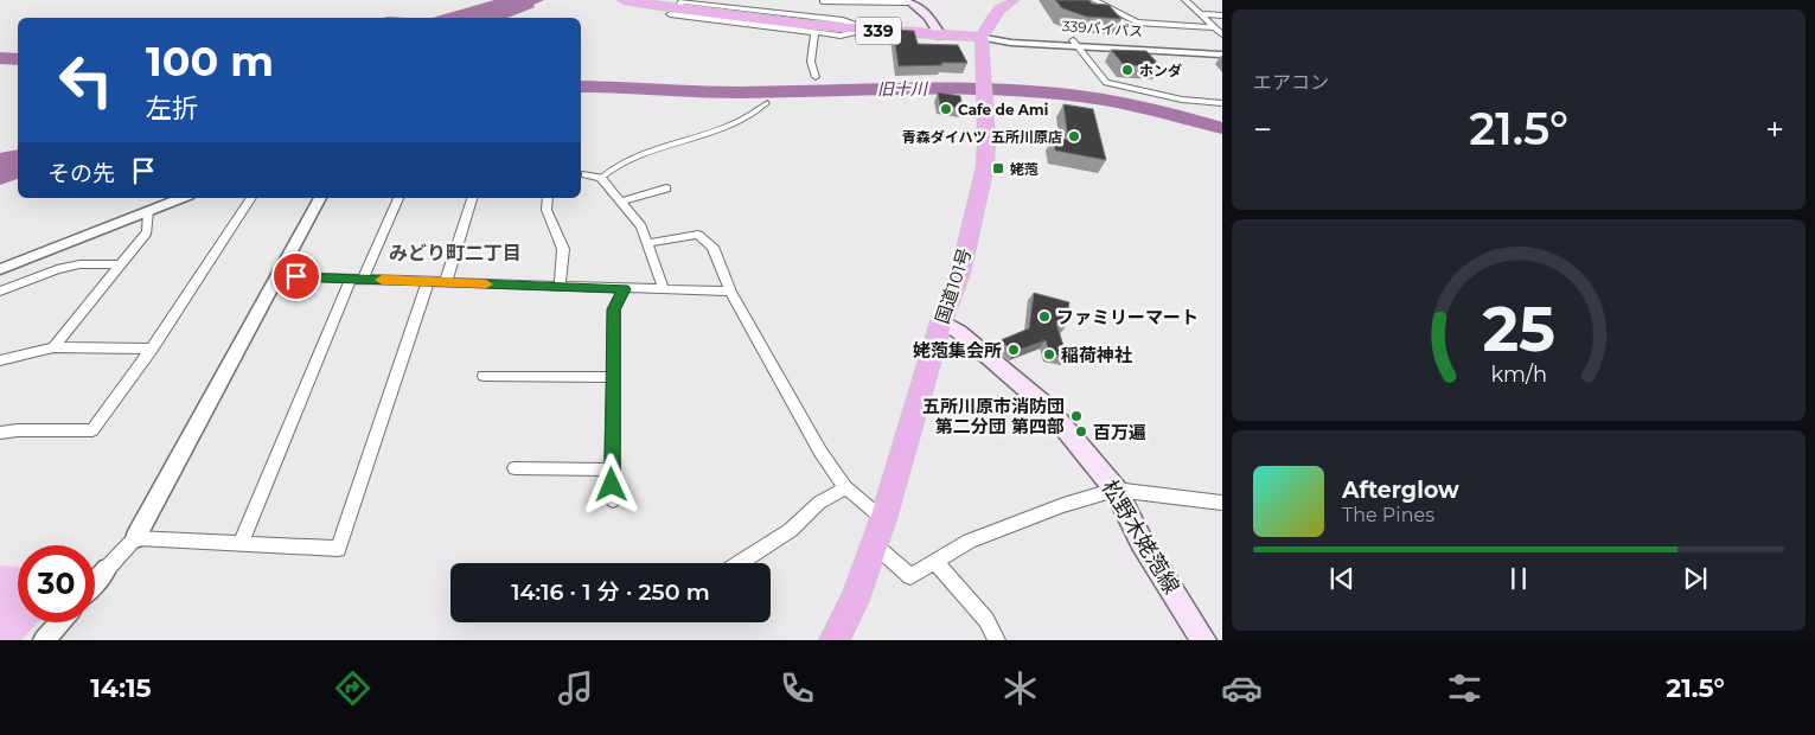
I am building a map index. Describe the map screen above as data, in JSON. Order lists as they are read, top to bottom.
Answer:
{
  "streets": {
    "highway": ["339", "国道101号"],
    "main road": ["松野木姥萢線"],
    "street": ["339バイパス"]
  },
  "crossings": [
    ["339", "国道101号"],
    ["国道101号", "松野木姥萢線"]
  ],
  "districts": ["みどり町二丁目"],
  "water": ["旧十川"],
  "places": {
    "other": [
      "ホンダ",
      "Cafe de Ami",
      "青森ダイハツ 五所川原店",
      "ファミリーマート",
      "姥萢集会所",
      "稲荷神社",
      "五所川原市消防団 第二分団 第四部",
      "百万遍"
    ],
    "transit": ["姥萢"]
  },
  "page": {
    "tile": "エアコン",
    "turn": ["100 m", "左折"],
    "heat": ["−", "21.5°", "+"],
    "then": "その先",
    "song": ["Afterglow", "The Pines"],
    "limit": "30",
    "trip": "14:16 · 1 分 · 250 m",
    "tabs": ["14:15", "21.5°"],
    "gauge": ["25", "km/h"]
  }
}
